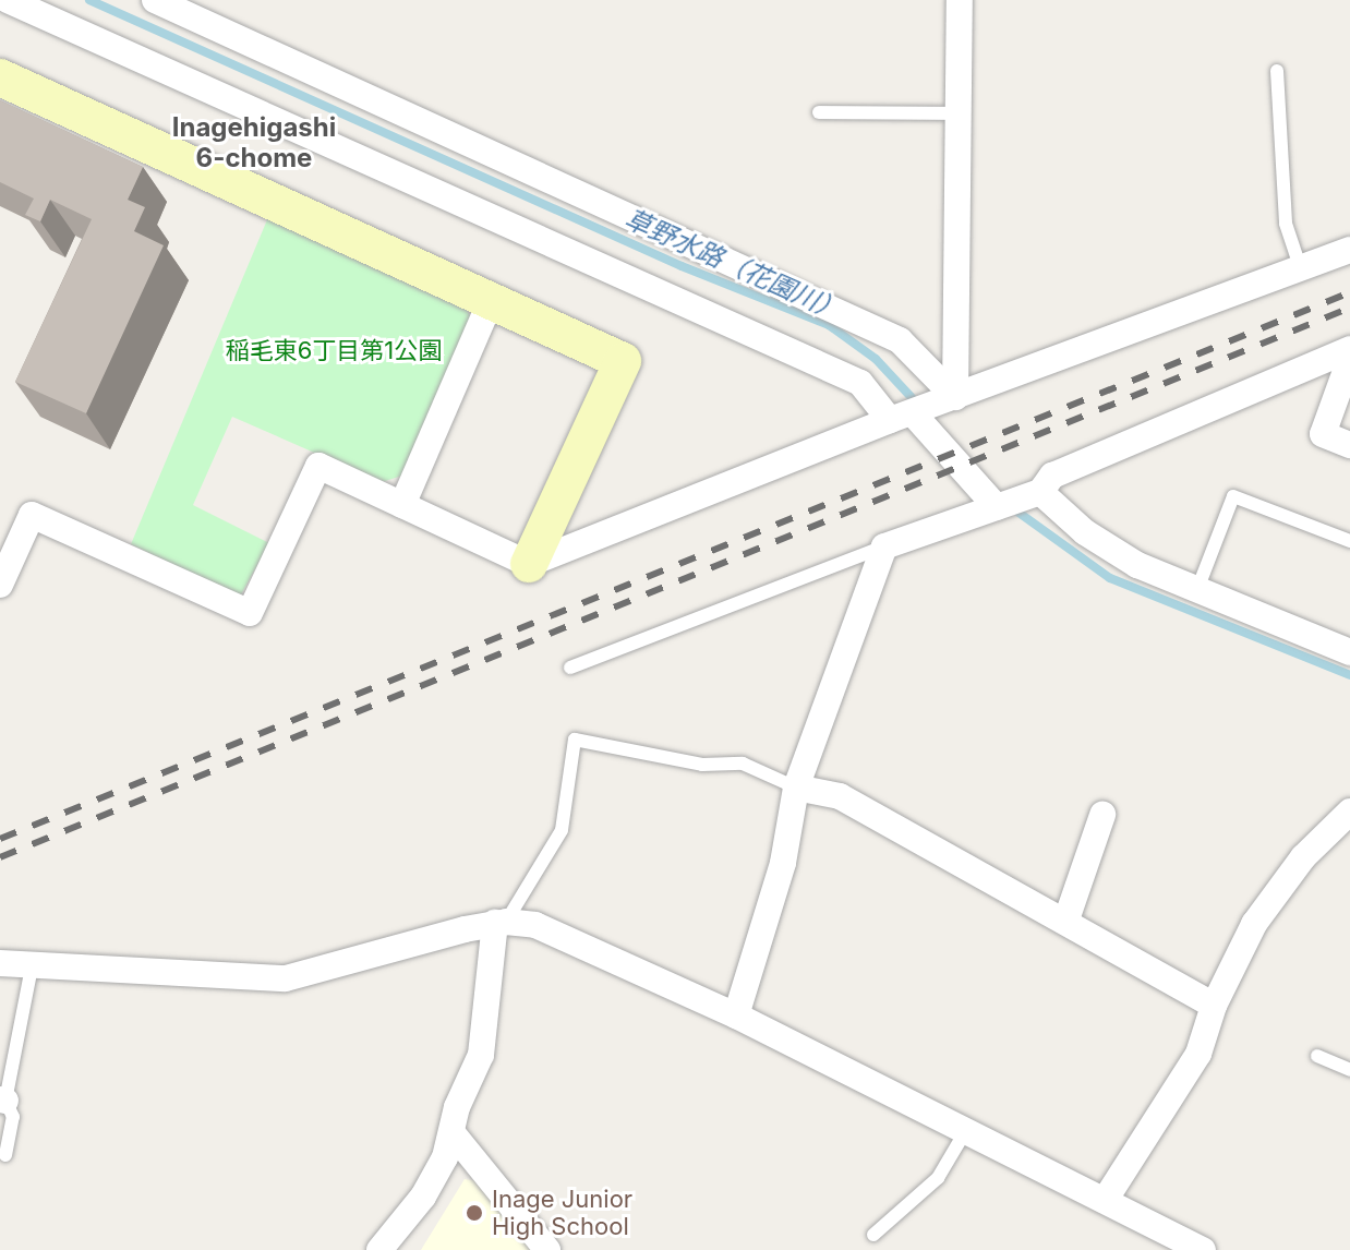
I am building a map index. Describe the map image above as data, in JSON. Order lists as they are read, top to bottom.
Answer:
{
  "districts": ["Inagehigashi 6-chome"],
  "water": ["草野水路（花園川）"],
  "parks": ["稲毛東6丁目第1公園"],
  "places": ["Inage Junior High School"]
}
